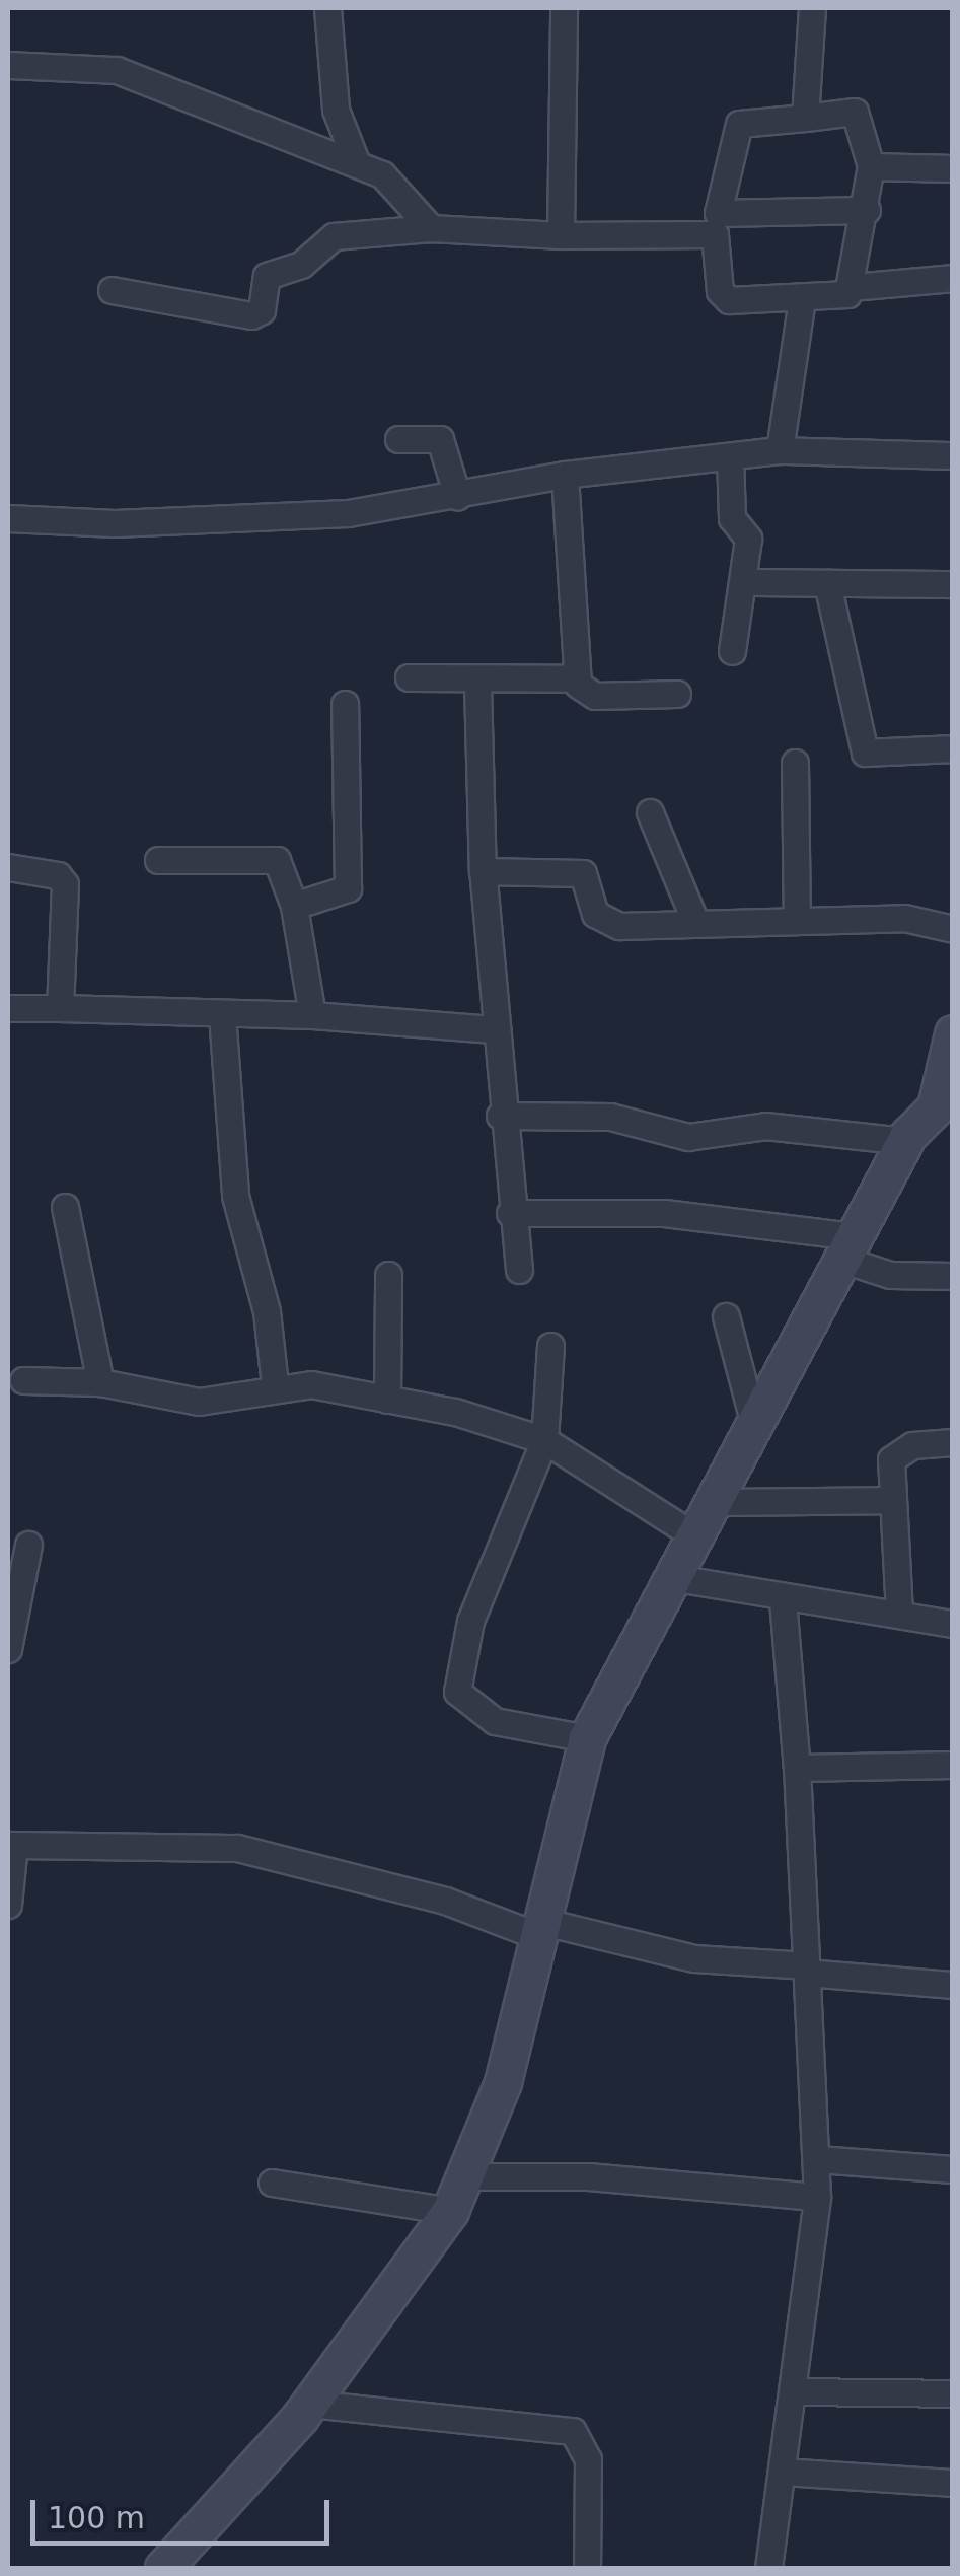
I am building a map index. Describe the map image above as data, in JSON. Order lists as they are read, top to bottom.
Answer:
{
  "scale_bar": "100 m"
}
